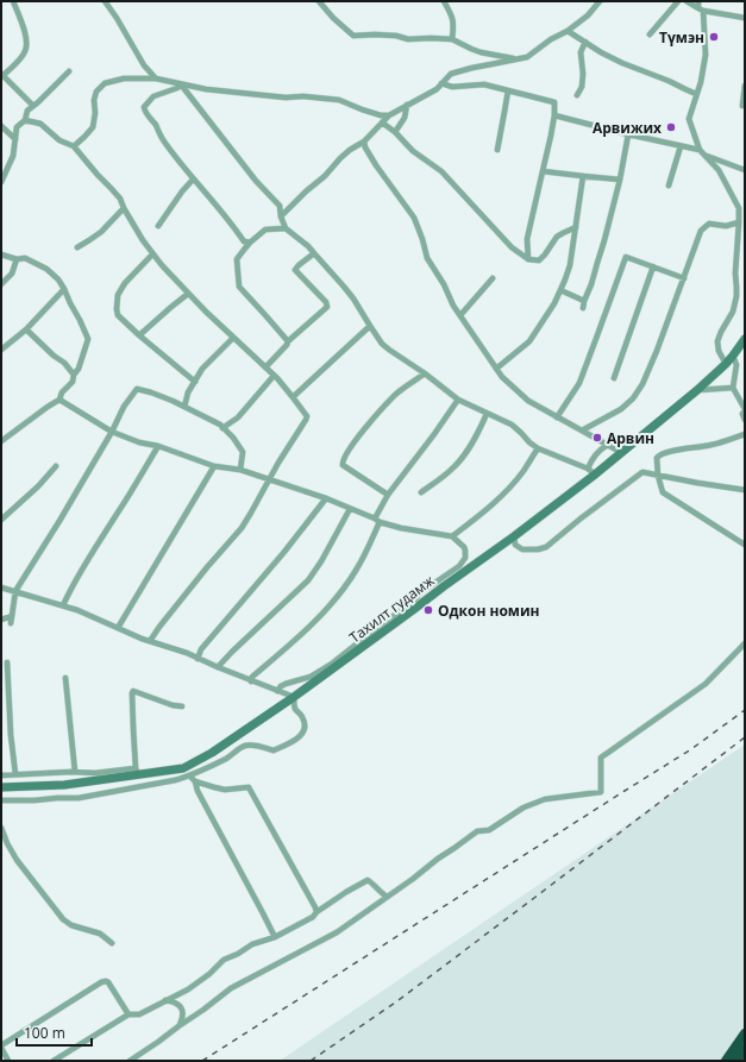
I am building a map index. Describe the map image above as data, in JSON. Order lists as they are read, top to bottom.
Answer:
{
  "streets": {
    "main road": ["Тахилт гудамж"]
  },
  "places": [
    "Түмэн",
    "Арвижих",
    "Арвин",
    "Одкон номин"
  ],
  "scale_bar": "100 m"
}
